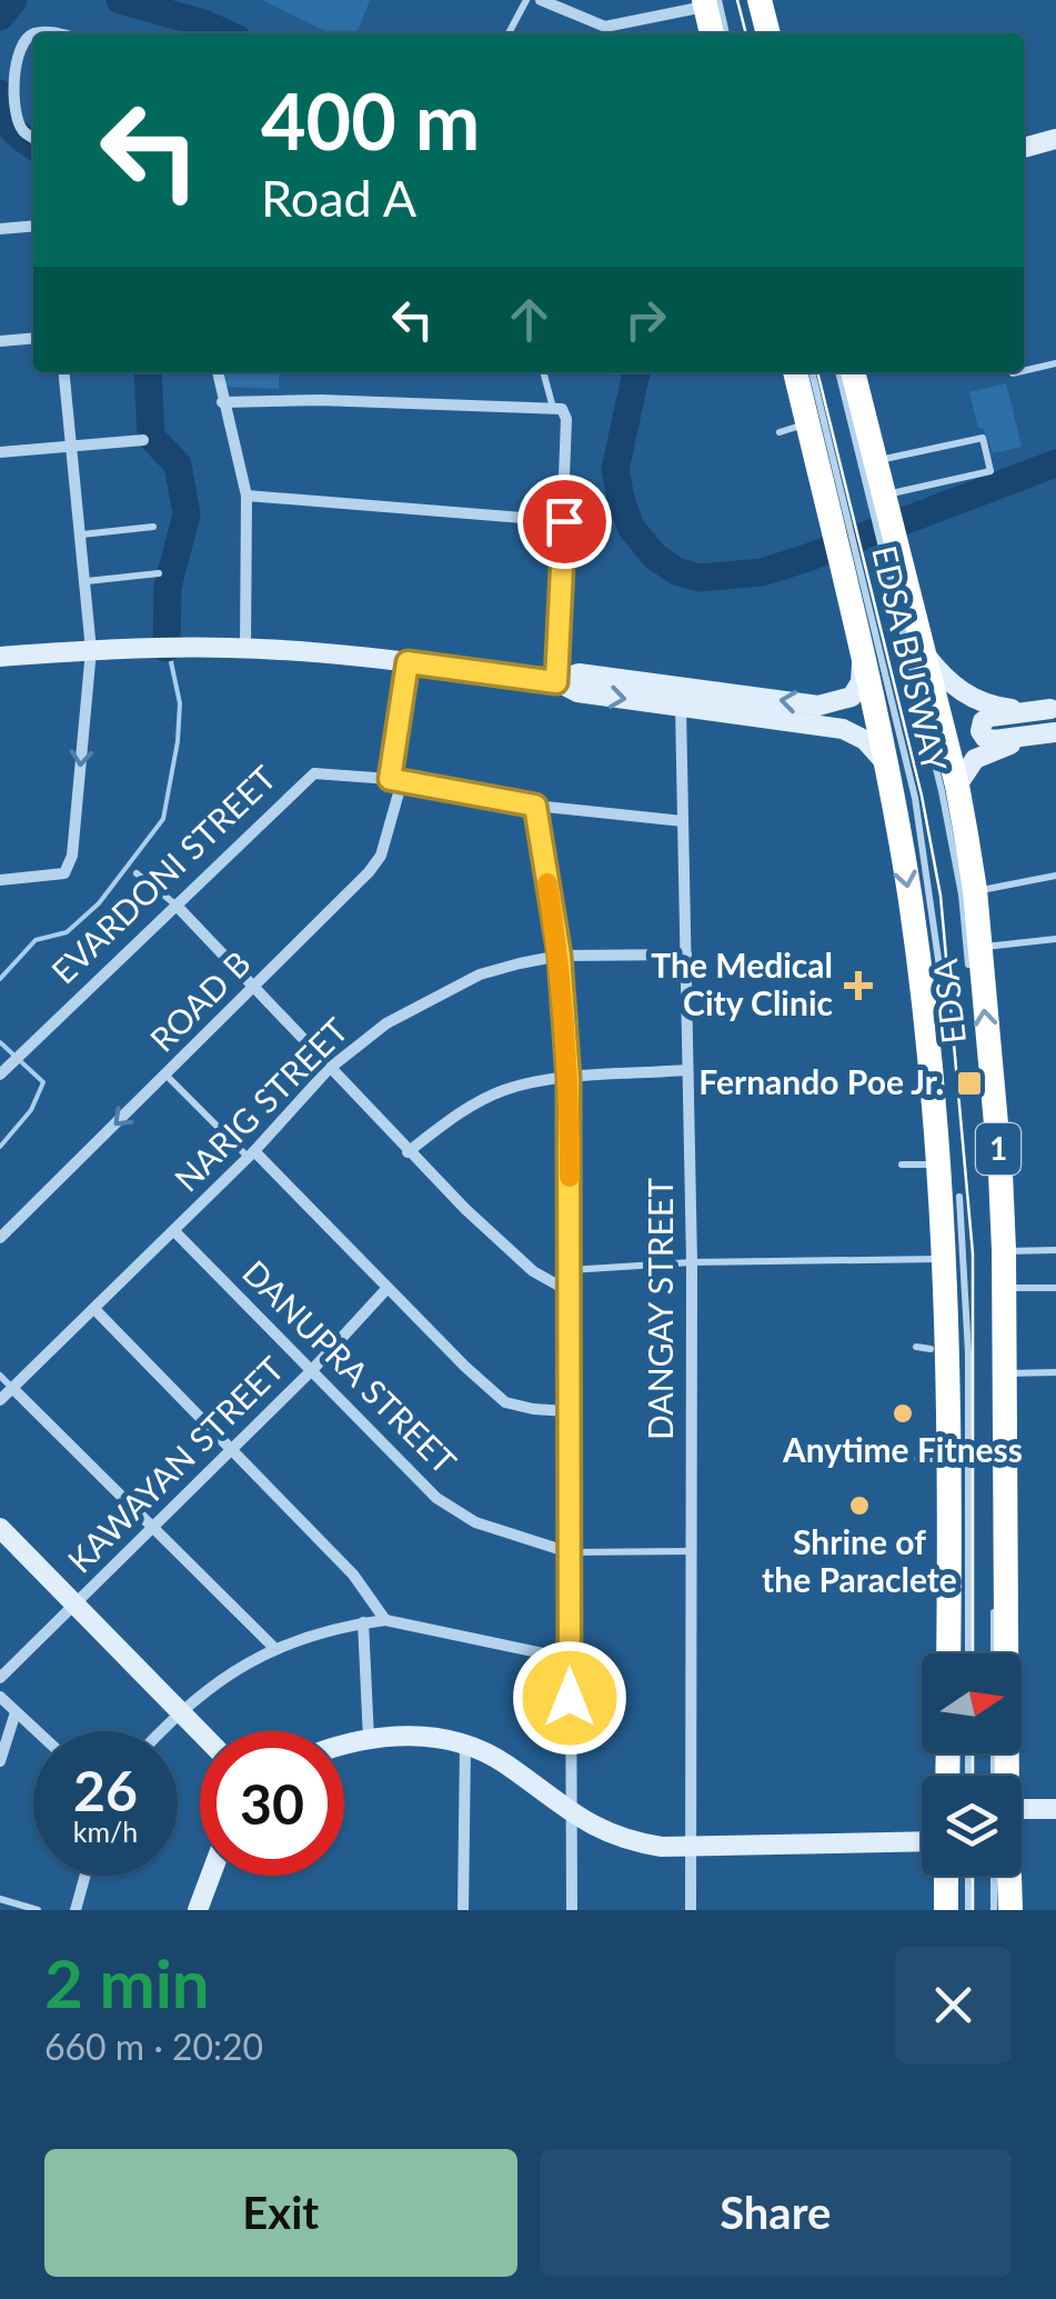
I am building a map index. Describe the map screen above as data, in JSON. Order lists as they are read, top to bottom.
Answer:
{
  "streets": {
    "highway": ["EDSA", "1"],
    "street": [
      "EVARDONI STREET",
      "ROAD B",
      "NARIG STREET",
      "DANGAY STREET",
      "DANUPRA STREET",
      "KAWAYAN STREET"
    ],
    "lane": ["EDSA BUSWAY"]
  },
  "crossings": [
    ["EDSA BUSWAY", "EDSA"],
    ["EVARDONI STREET", "ROAD B"],
    ["EVARDONI STREET", "DANGAY STREET"],
    ["NARIG STREET", "DANGAY STREET"],
    ["NARIG STREET", "DANUPRA STREET"],
    ["DANGAY STREET", "DANUPRA STREET"],
    ["DANUPRA STREET", "KAWAYAN STREET"]
  ],
  "places": {
    "health": ["The Medical City Clinic"],
    "transit": ["Fernando Poe Jr."],
    "other": ["Anytime Fitness", "Shrine of the Paraclete"]
  },
  "north": "right",
  "page": {
    "turn": ["400 m", "Road A"],
    "speed": "26 km/h",
    "limit": "30",
    "heading": ["2 min", "660 m · 20:20"],
    "buttons": ["Exit", "Share"]
  }
}
